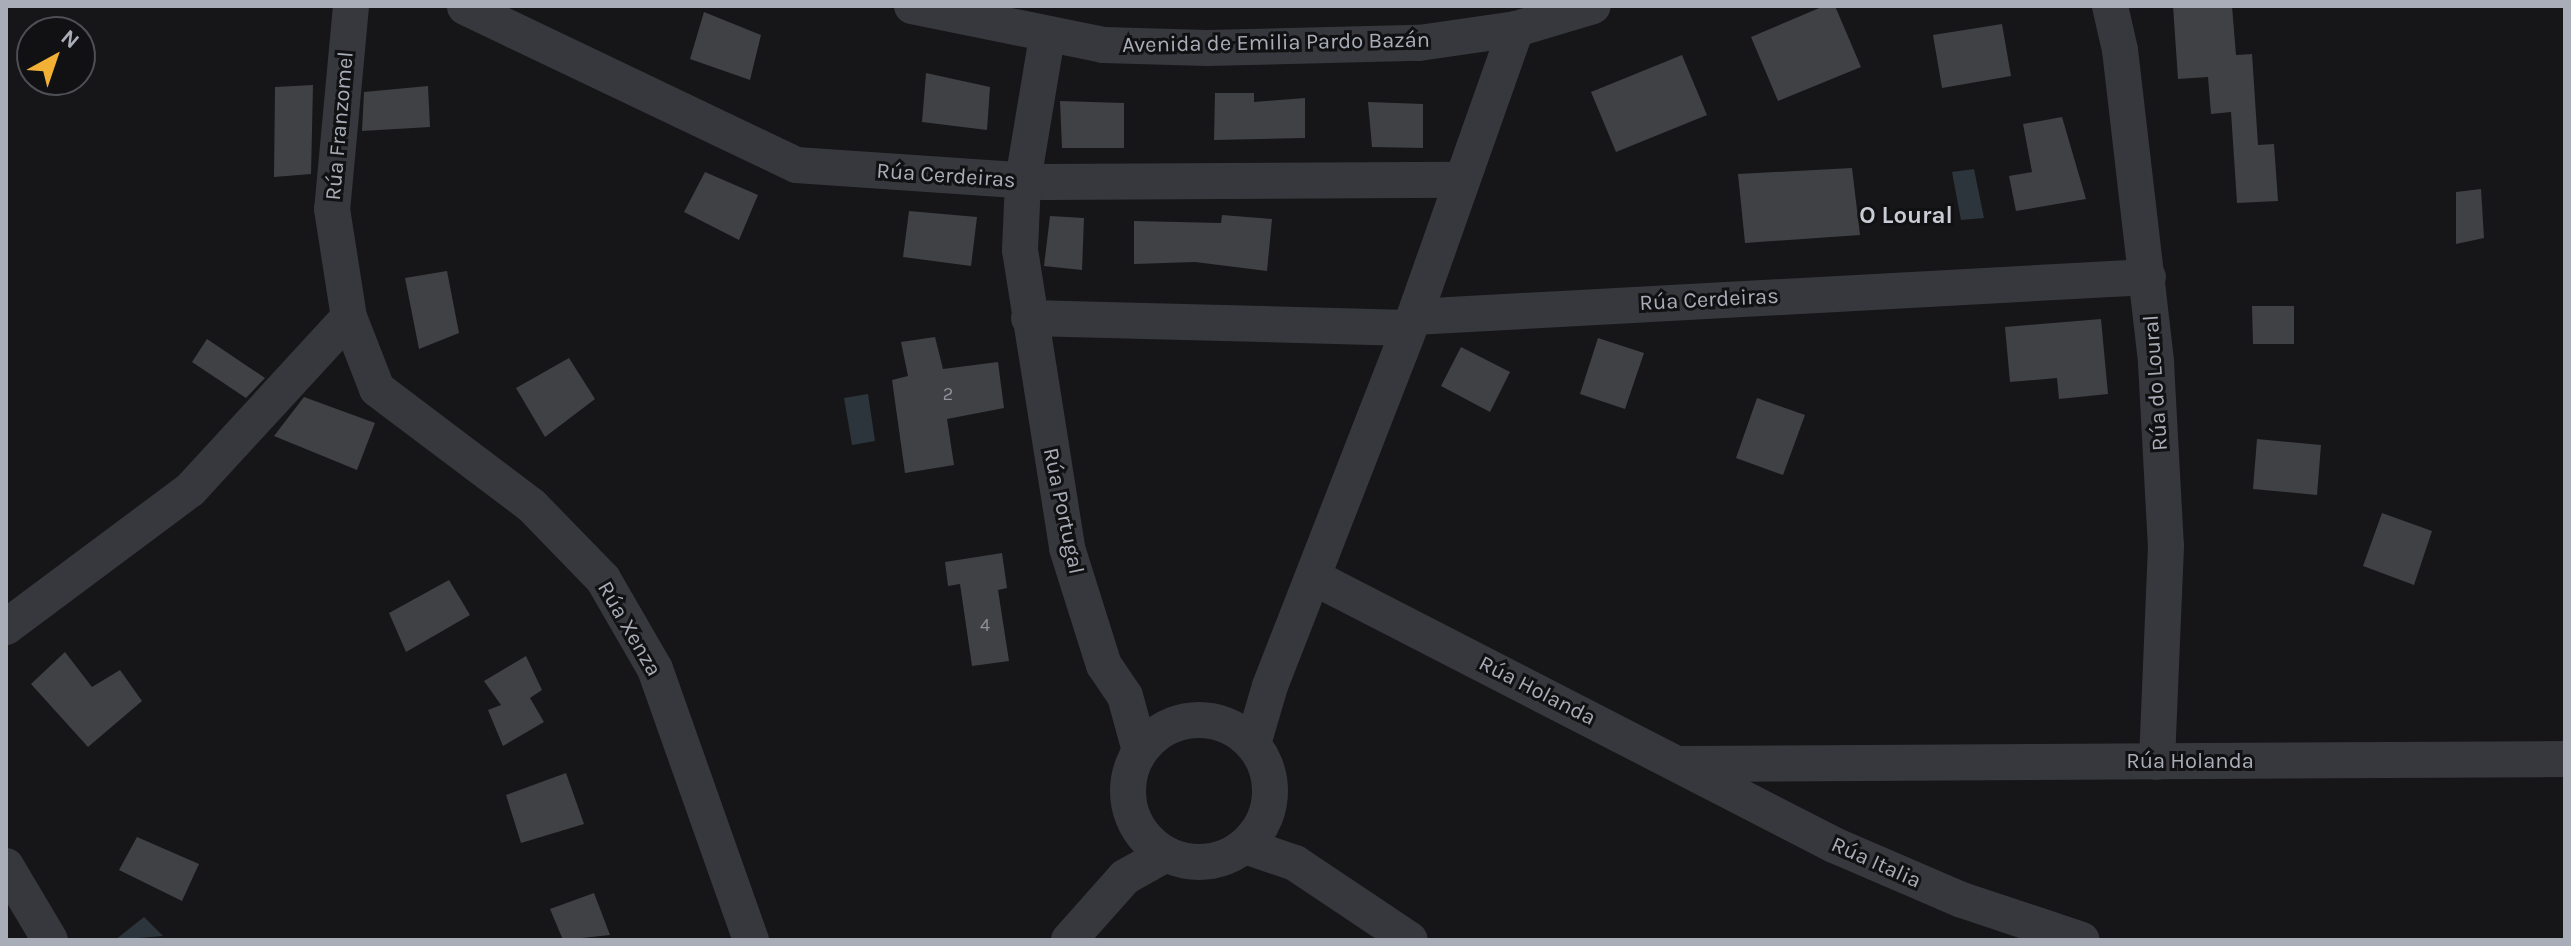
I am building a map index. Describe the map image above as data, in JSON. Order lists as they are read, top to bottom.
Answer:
{
  "streets": {
    "street": [
      "Avenida de Emilia Pardo Bazán",
      "Rúa Franzomel",
      "Rúa Cerdeiras",
      "Rúa do Loural",
      "Rúa Portugal",
      "Rúa Xenza",
      "Rúa Holanda",
      "Rúa Italia"
    ]
  },
  "crossings": [
    ["Avenida de Emilia Pardo Bazán", "Rúa Portugal"],
    ["Rúa Franzomel", "Rúa Xenza"],
    ["Rúa Cerdeiras", "Rúa do Loural"],
    ["Rúa Cerdeiras", "Rúa Portugal"],
    ["Rúa do Loural", "Rúa Holanda"],
    ["Rúa Holanda", "Rúa Italia"]
  ],
  "districts": ["O Loural"],
  "house_numbers": ["2", "4"],
  "north": "top right"
}
